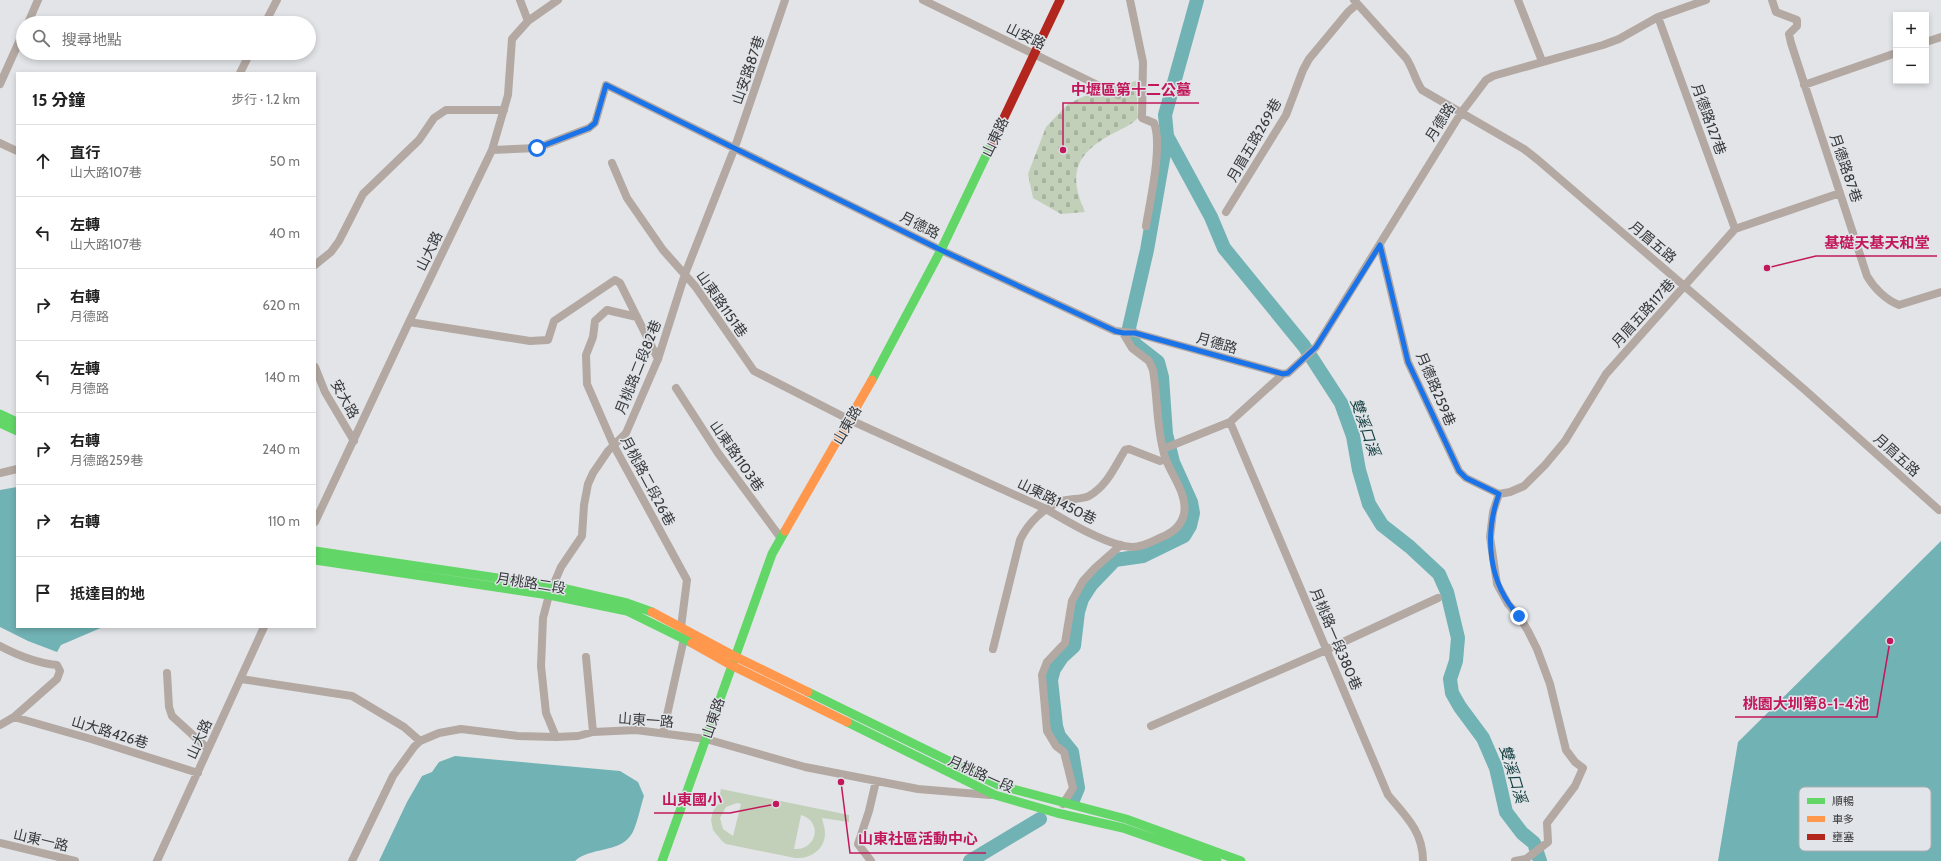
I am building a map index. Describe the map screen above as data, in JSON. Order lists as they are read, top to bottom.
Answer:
{
  "streets": {
    "street": [
      "山安路",
      "山安路87巷",
      "月德路127巷",
      "月德路",
      "山東路",
      "月眉五路269巷",
      "月德路87巷",
      "月眉五路",
      "山大路",
      "山東路1151巷",
      "月眉五路117巷",
      "月桃路二段82巷",
      "月德路259巷",
      "安大路",
      "山東路1103巷",
      "月桃路二段26巷",
      "山東路1450巷",
      "月桃路二段",
      "月桃路一段380巷",
      "山東一路",
      "山大路426巷",
      "月桃路一段"
    ]
  },
  "crossings": [
    ["山安路", "山東路"],
    ["山安路87巷", "月德路"],
    ["山安路87巷", "月桃路二段82巷"],
    ["月德路127巷", "月德路"],
    ["月德路127巷", "月眉五路117巷"],
    ["月德路", "山東路"],
    ["月德路", "月眉五路"],
    ["月德路", "山大路"],
    ["月德路", "月桃路二段82巷"],
    ["月德路", "月德路259巷"],
    ["月德路", "山東路1450巷"],
    ["山東路", "山東路1151巷"],
    ["山東路", "山東路1103巷"],
    ["山東路", "山東路1450巷"],
    ["山東路", "月桃路二段"],
    ["山東路", "山東一路"],
    ["山東路", "月桃路一段"],
    ["月眉五路269巷", "月眉五路"],
    ["月德路87巷", "月眉五路117巷"],
    ["月眉五路", "月眉五路117巷"],
    ["山大路", "安大路"],
    ["山大路", "山大路426巷"],
    ["山東路1151巷", "月桃路二段82巷"],
    ["山東路1151巷", "山東路1450巷"],
    ["月眉五路117巷", "月德路259巷"],
    ["月桃路二段82巷", "月桃路二段26巷"],
    ["月桃路二段82巷", "月桃路二段"],
    ["月桃路二段82巷", "山東一路"],
    ["月桃路二段26巷", "月桃路二段"],
    ["月桃路二段26巷", "山東一路"],
    ["月桃路二段", "月桃路一段"],
    ["山東一路", "月桃路一段"]
  ],
  "water": ["雙溪口溪"],
  "places": [
    "中壢區第十二公墓",
    "基礎天基天和堂",
    "桃園大圳第8-1-4池",
    "山東社區活動中心",
    "山東國小"
  ],
  "legend": ["順暢", "車多", "壅塞"],
  "page": {
    "map_buttons": ["+", "−"],
    "search": "搜尋地點",
    "heading": ["15 分鐘", "步行 · 1.2 km"],
    "list": [
      ["直行", "山大路107巷", "50 m"],
      ["左轉", "山大路107巷", "40 m"],
      ["右轉", "月德路", "620 m"],
      ["左轉", "月德路", "140 m"],
      ["右轉", "月德路259巷", "240 m"],
      ["右轉", "110 m"],
      "抵達目的地"
    ]
  }
}
